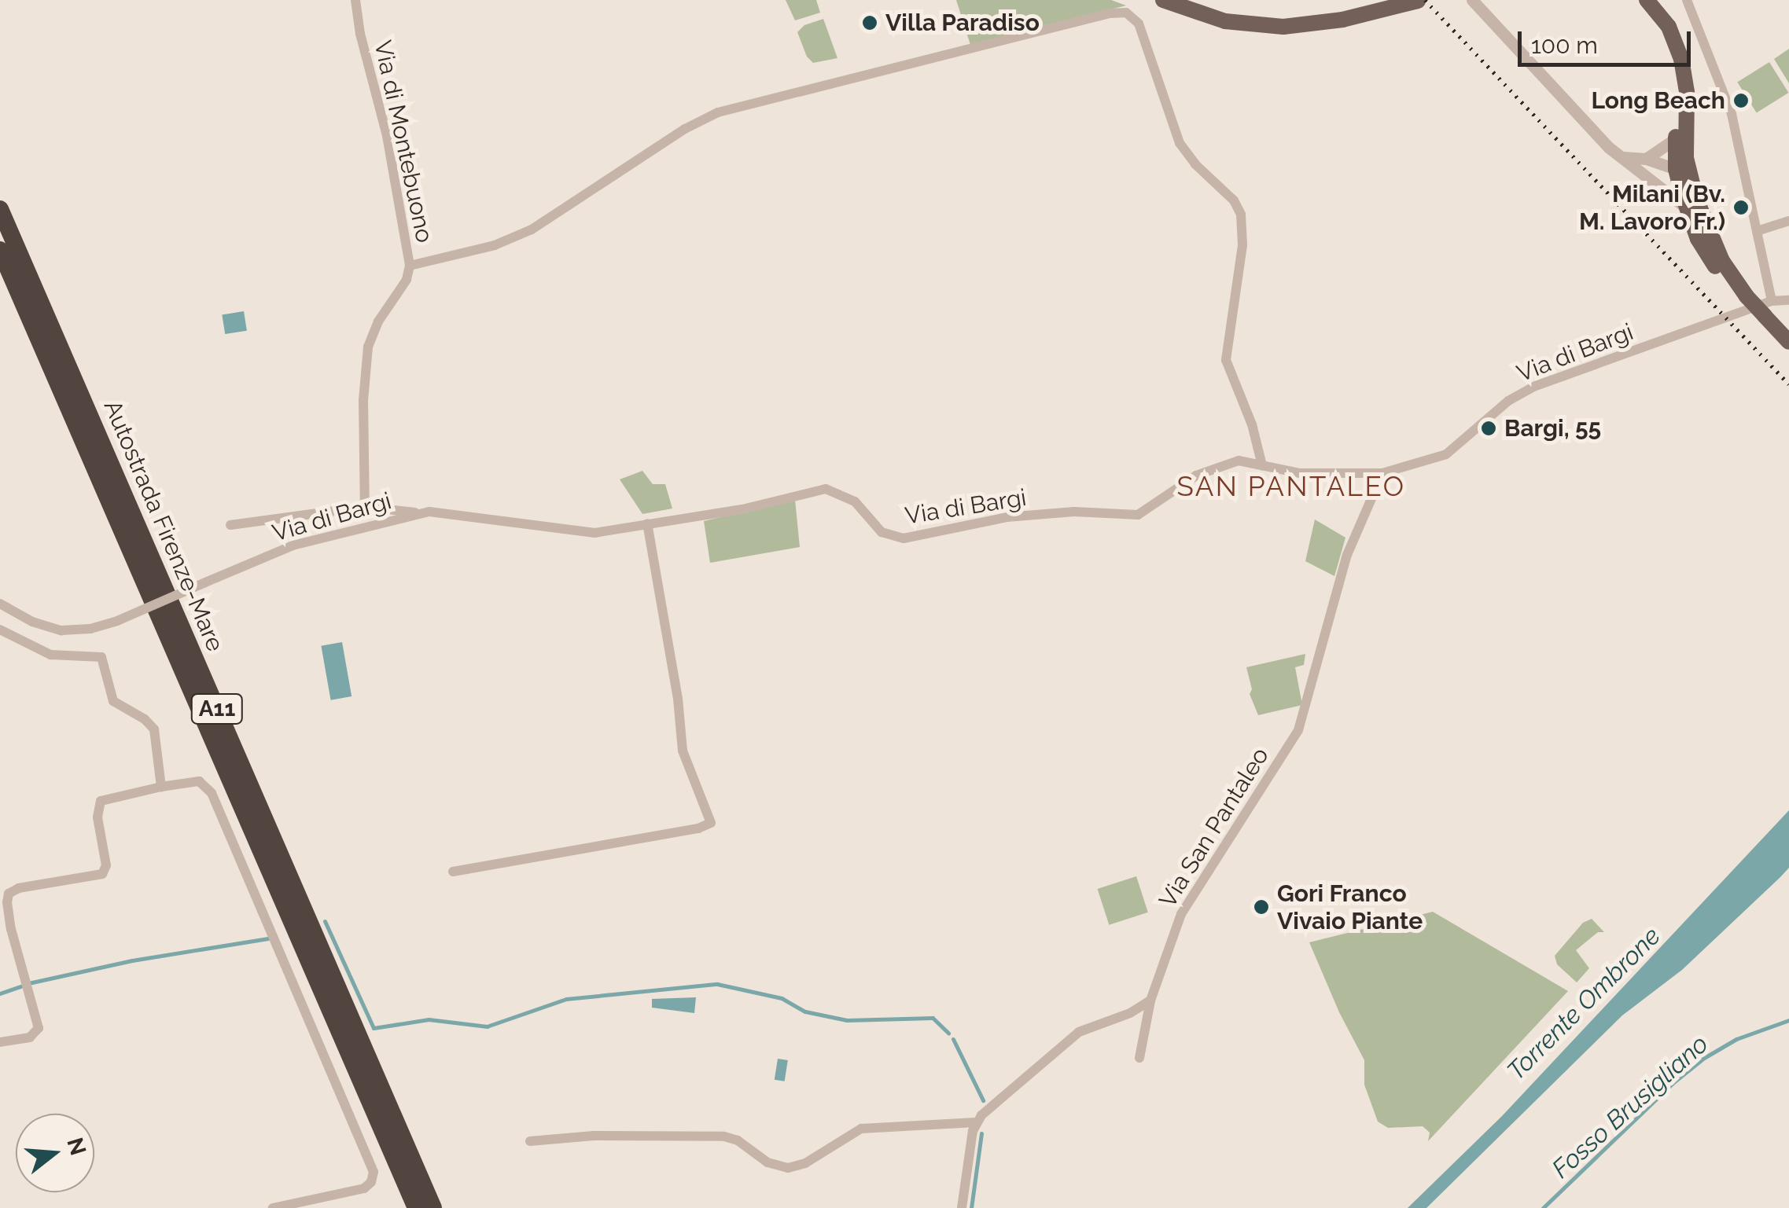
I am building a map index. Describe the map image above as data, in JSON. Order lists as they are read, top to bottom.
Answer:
{
  "streets": {
    "highway": ["Autostrada Firenze-Mare", "A11"],
    "street": ["Via di Montebuono", "Via di Bargi", "Via San Pantaleo"]
  },
  "crossings": [
    ["Via di Bargi", "Via San Pantaleo"]
  ],
  "districts": ["SAN PANTALEO"],
  "water": ["Torrente Ombrone", "Fosso Brusigliano"],
  "places": [
    "Villa Paradiso",
    "Long Beach",
    "Milani (Bv. M. Lavoro Fr.)",
    "Bargi, 55",
    "Gori Franco Vivaio Piante"
  ],
  "scale_bar": "100 m",
  "north": "right"
}
